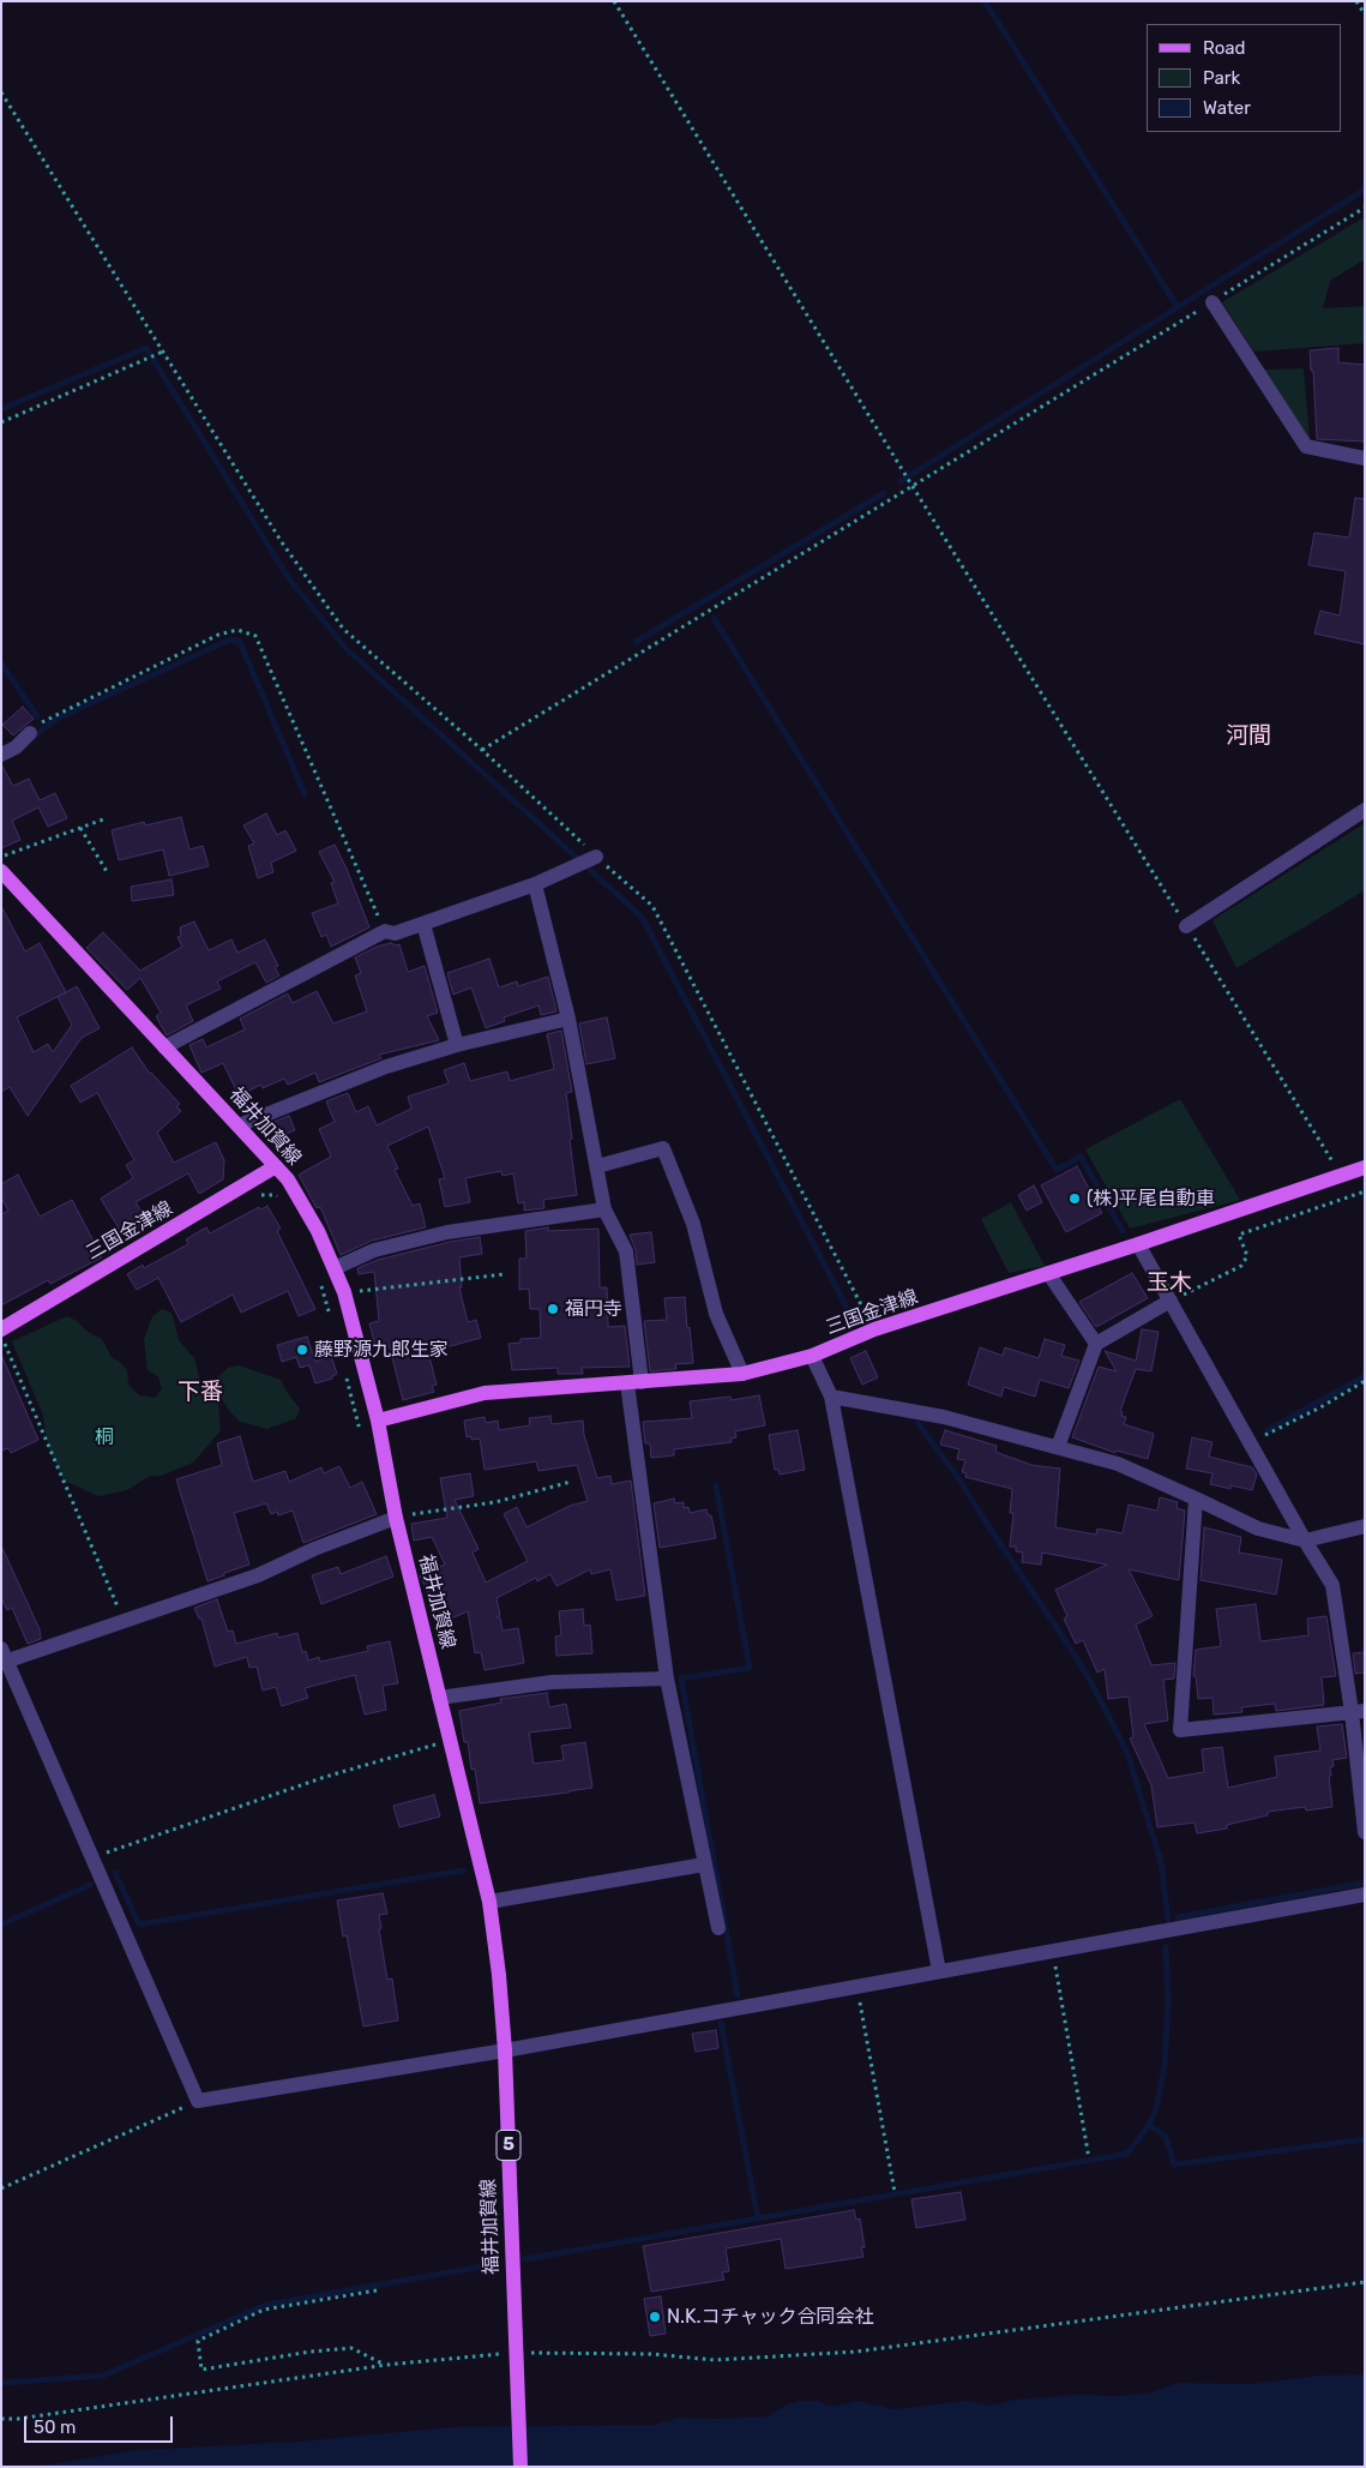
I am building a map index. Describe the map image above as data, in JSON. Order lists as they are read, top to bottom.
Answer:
{
  "streets": {
    "main road": ["福井加賀線", "三国金津線", "5"]
  },
  "crossings": [
    ["福井加賀線", "三国金津線"]
  ],
  "districts": ["河間", "玉木", "下番"],
  "parks": ["桐"],
  "places": [
    "(株)平尾自動車",
    "福円寺",
    "藤野源九郎生家",
    "N.K.コチャック合同会社"
  ],
  "legend": ["Road", "Park", "Water"],
  "scale_bar": "50 m"
}
